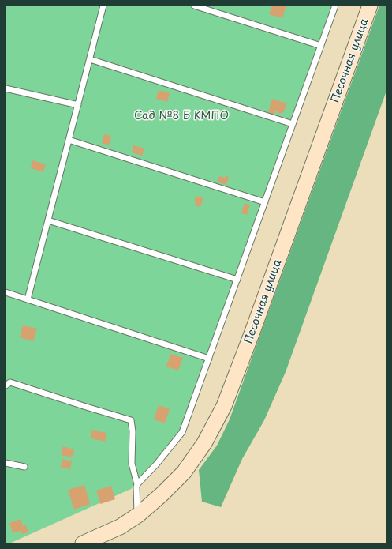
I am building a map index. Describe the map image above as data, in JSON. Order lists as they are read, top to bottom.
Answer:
{
  "streets": {
    "main road": ["Песочная улица"]
  },
  "parks": ["Сад №8 Б КМПО"]
}
